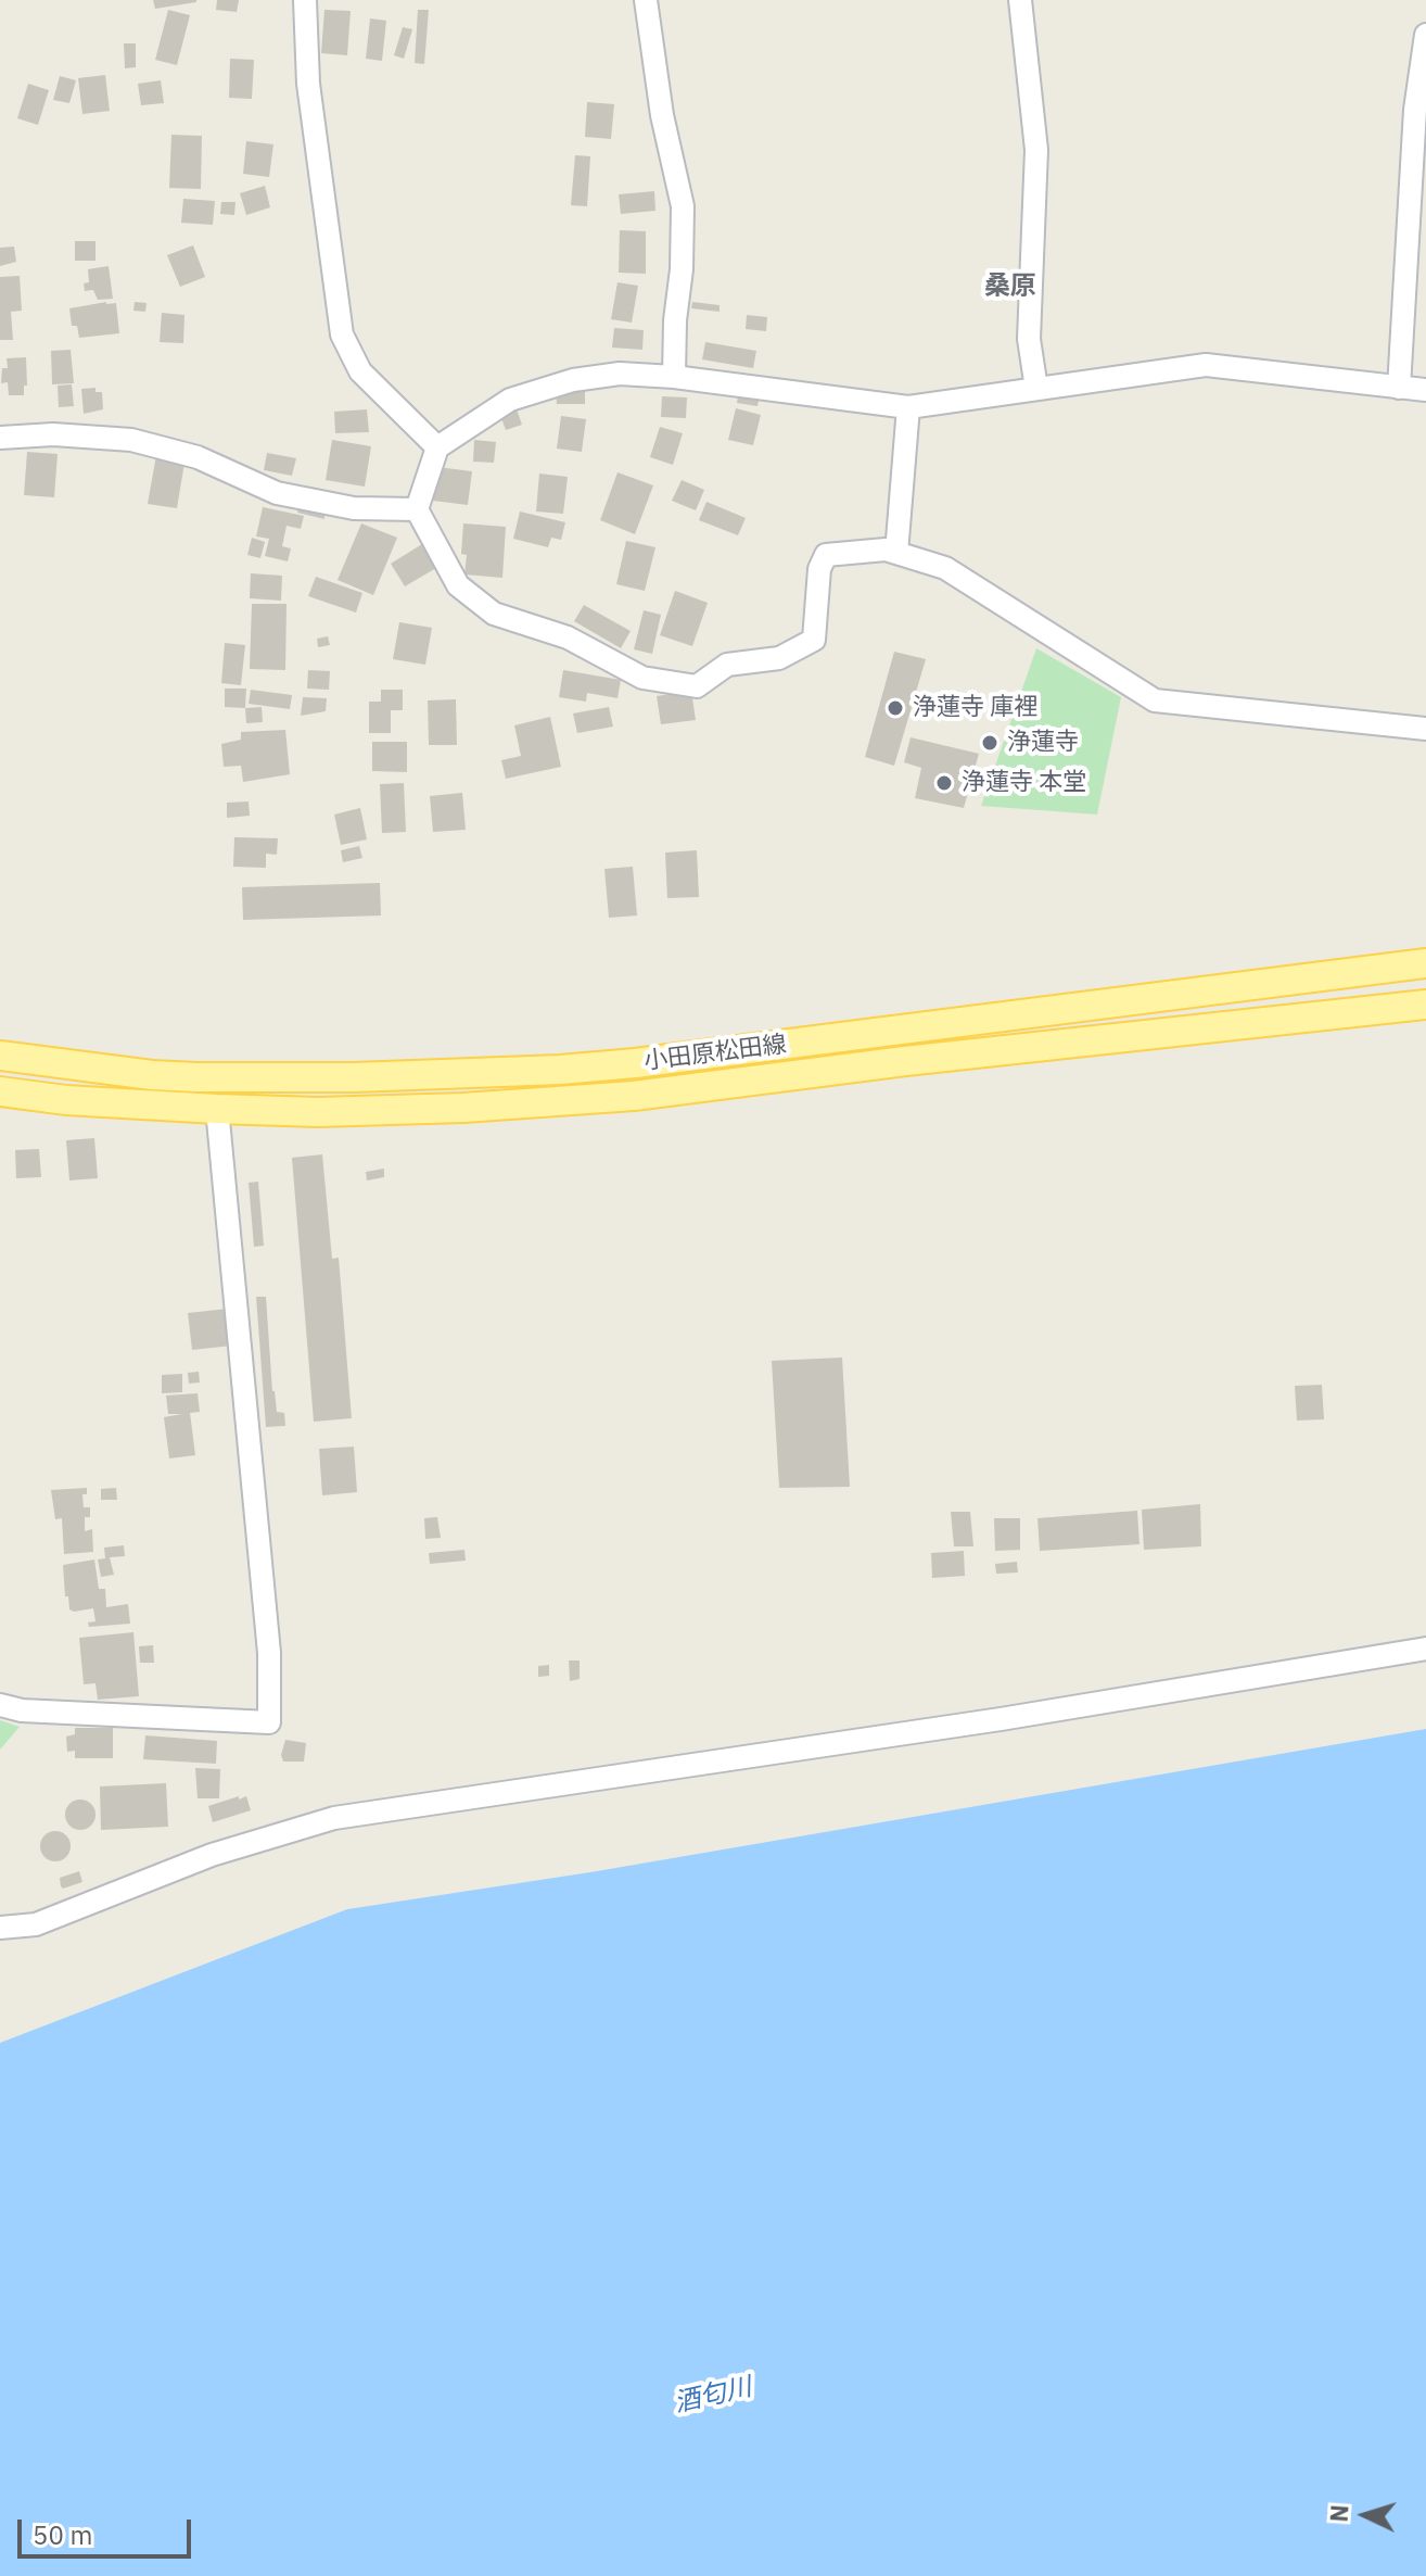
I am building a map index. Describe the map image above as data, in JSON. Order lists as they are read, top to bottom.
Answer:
{
  "streets": {
    "main road": ["小田原松田線"]
  },
  "districts": ["桑原"],
  "water": ["酒匂川"],
  "places": ["浄蓮寺 庫裡", "浄蓮寺", "浄蓮寺 本堂"],
  "scale_bar": "50 m",
  "north": "left"
}
